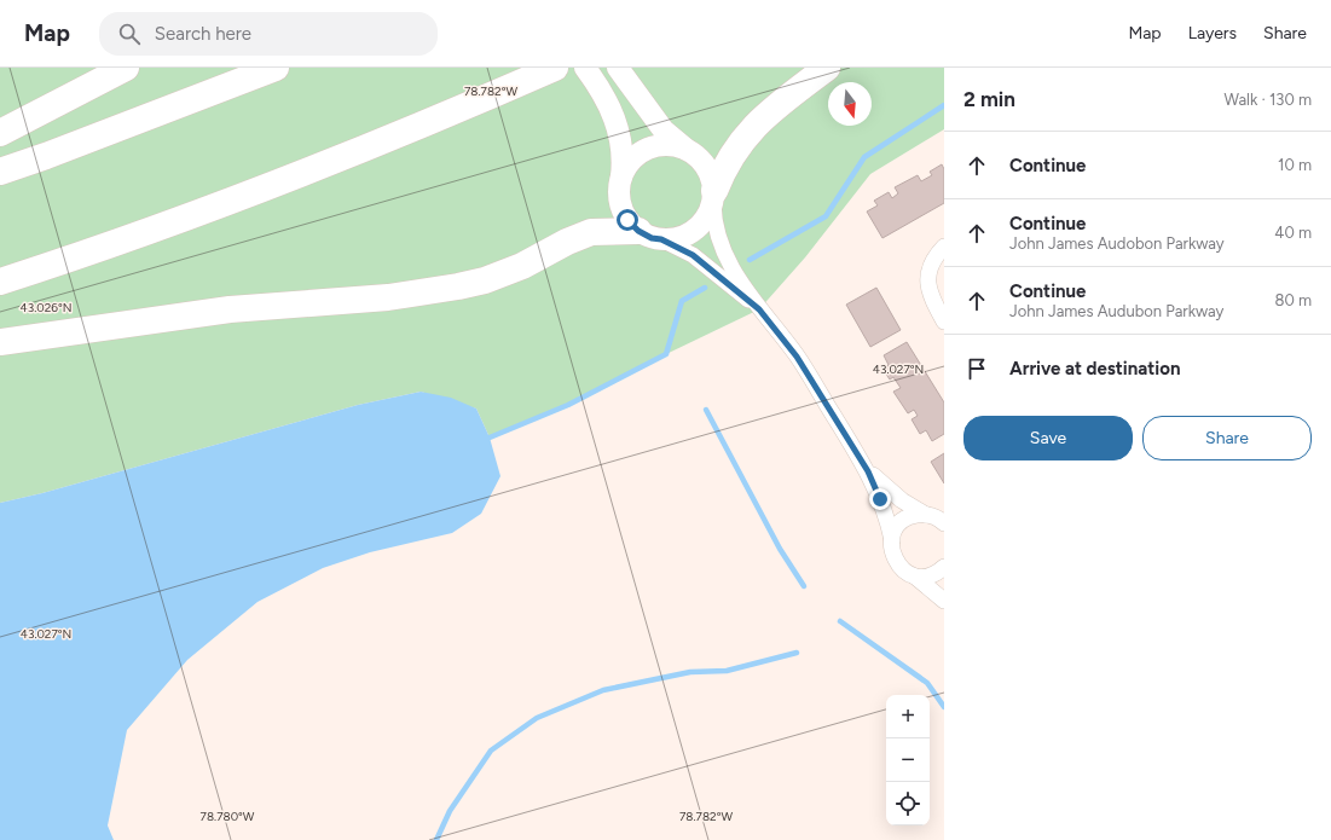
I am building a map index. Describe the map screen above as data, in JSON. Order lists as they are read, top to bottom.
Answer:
{
  "north": "bottom",
  "page": {
    "header": "Map",
    "search": "Search here",
    "nav": ["Map", "Layers", "Share"],
    "heading": ["2 min", "Walk · 130 m"],
    "list": [
      ["Continue", "10 m"],
      ["Continue", "John James Audobon Parkway", "40 m"],
      ["Continue", "John James Audubon Parkway", "80 m"],
      "Arrive at destination"
    ],
    "buttons": ["Save", "Share"],
    "map_buttons": ["+", "−"]
  },
  "coordinates": [
    "78.782°W",
    "43.026°N",
    "43.027°N",
    "78.780°W"
  ]
}
